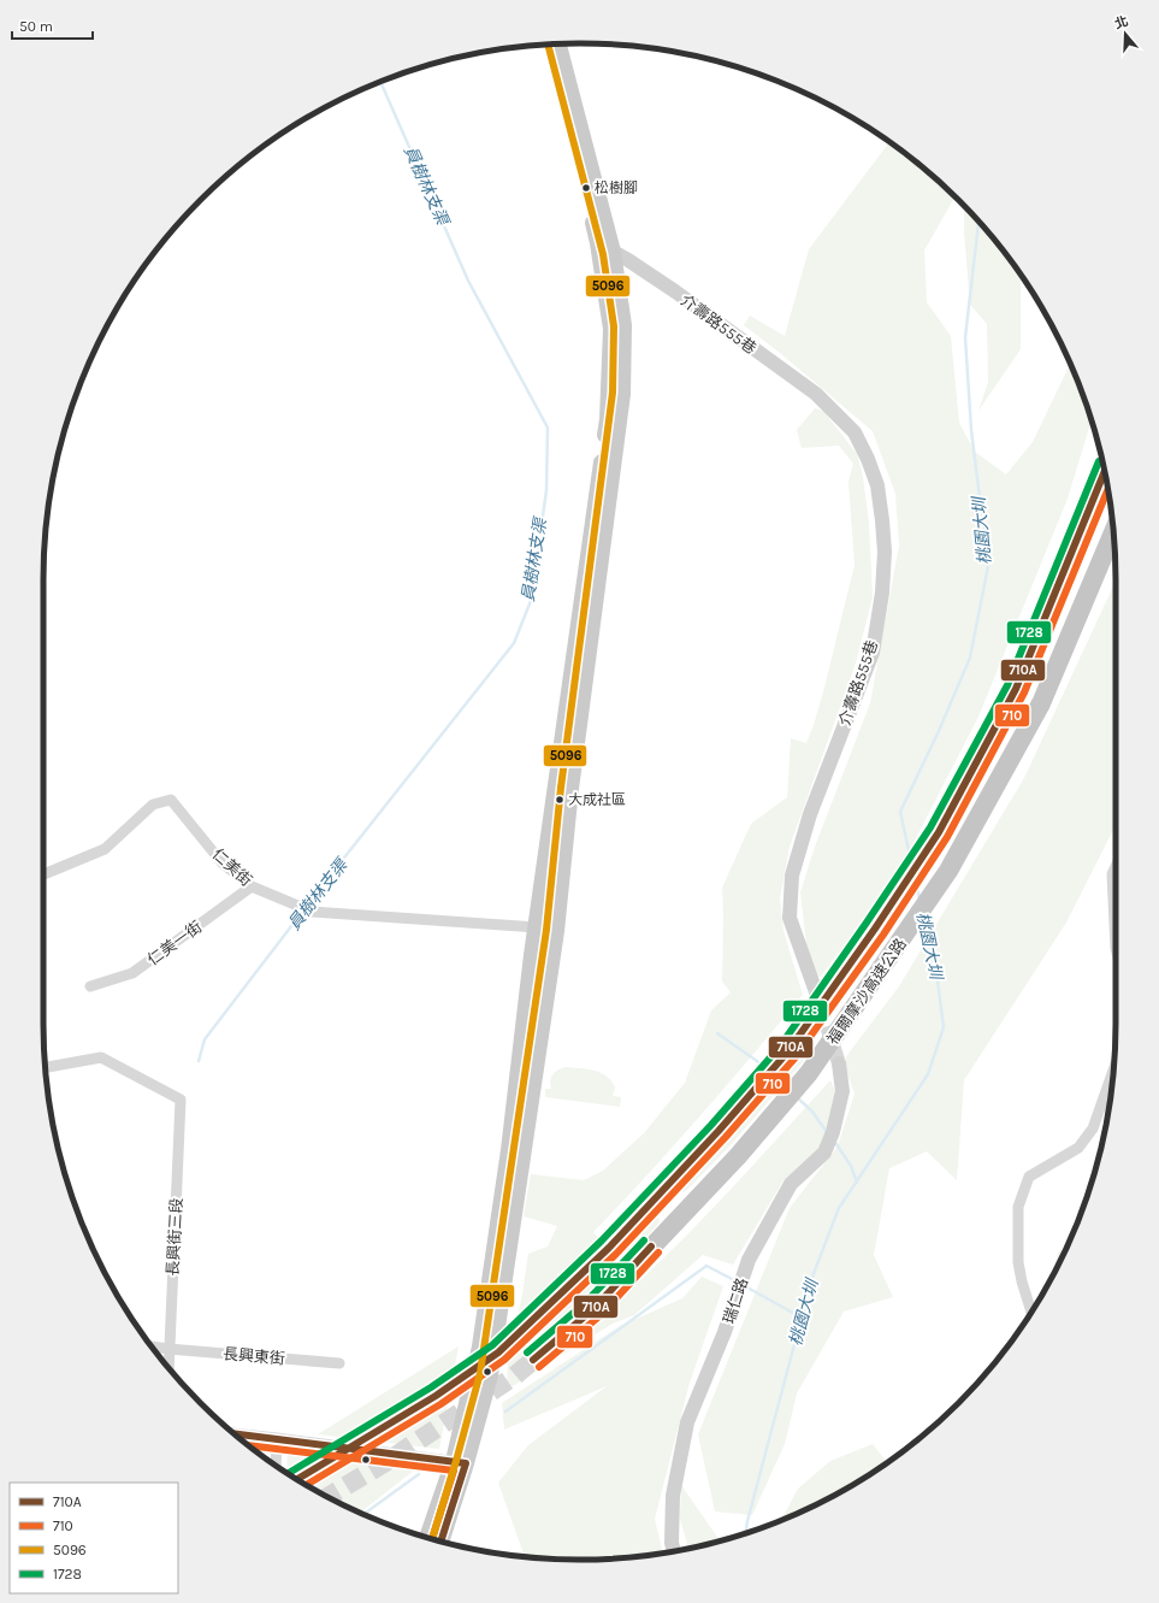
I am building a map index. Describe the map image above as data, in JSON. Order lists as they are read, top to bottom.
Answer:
{
  "streets": {
    "highway": ["福爾摩沙高速公路"],
    "street": [
      "介壽路555巷",
      "仁美街",
      "仁美一街",
      "長興街三段",
      "瑞仁路",
      "長興東街"
    ]
  },
  "crossings": [
    ["仁美街", "仁美一街"],
    ["長興街三段", "長興東街"]
  ],
  "water": ["員樹林支渠", "桃園大圳"],
  "places": ["松樹腳", "大成社區"],
  "lines": [
    "transit line 5096",
    "transit line 1728",
    "transit line 710A",
    "transit line 710"
  ],
  "legend": [
    "710A",
    "710",
    "5096",
    "1728"
  ],
  "scale_bar": "50 m",
  "north": "top"
}
